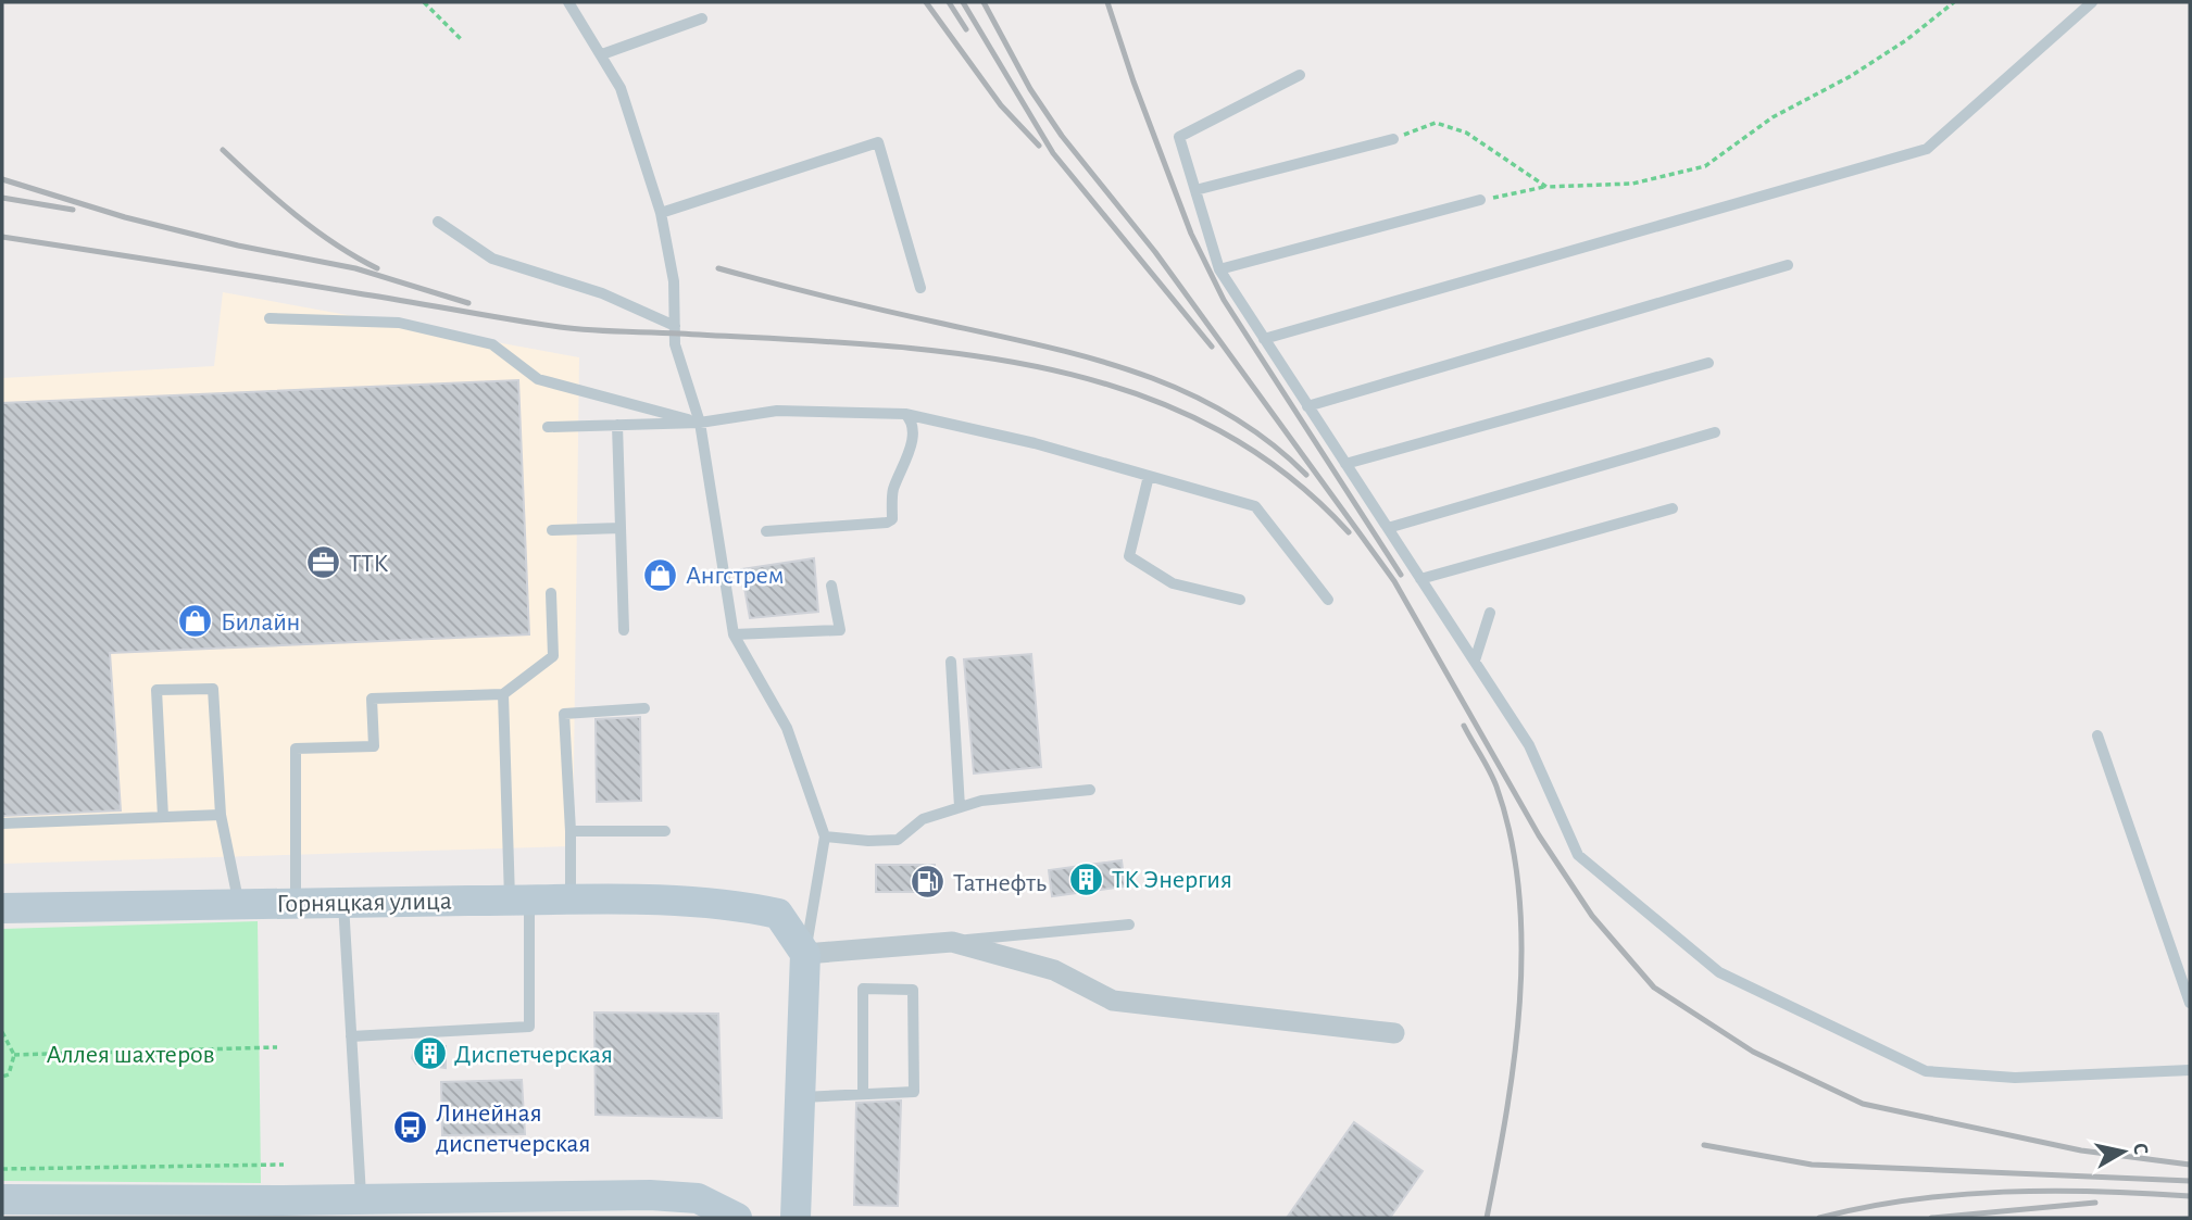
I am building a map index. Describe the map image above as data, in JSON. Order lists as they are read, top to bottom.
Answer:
{
  "streets": {
    "street": ["Горняцкая улица"]
  },
  "parks": ["Аллея шахтеров"],
  "places": {
    "office": ["ТТК"],
    "shop": ["Ангстрем", "Билайн"],
    "building": ["ТК Энергия", "Диспетчерская"],
    "fuel station": ["Татнефть"],
    "bus stop": ["Линейная диспетчерская"]
  },
  "north": "right"
}
